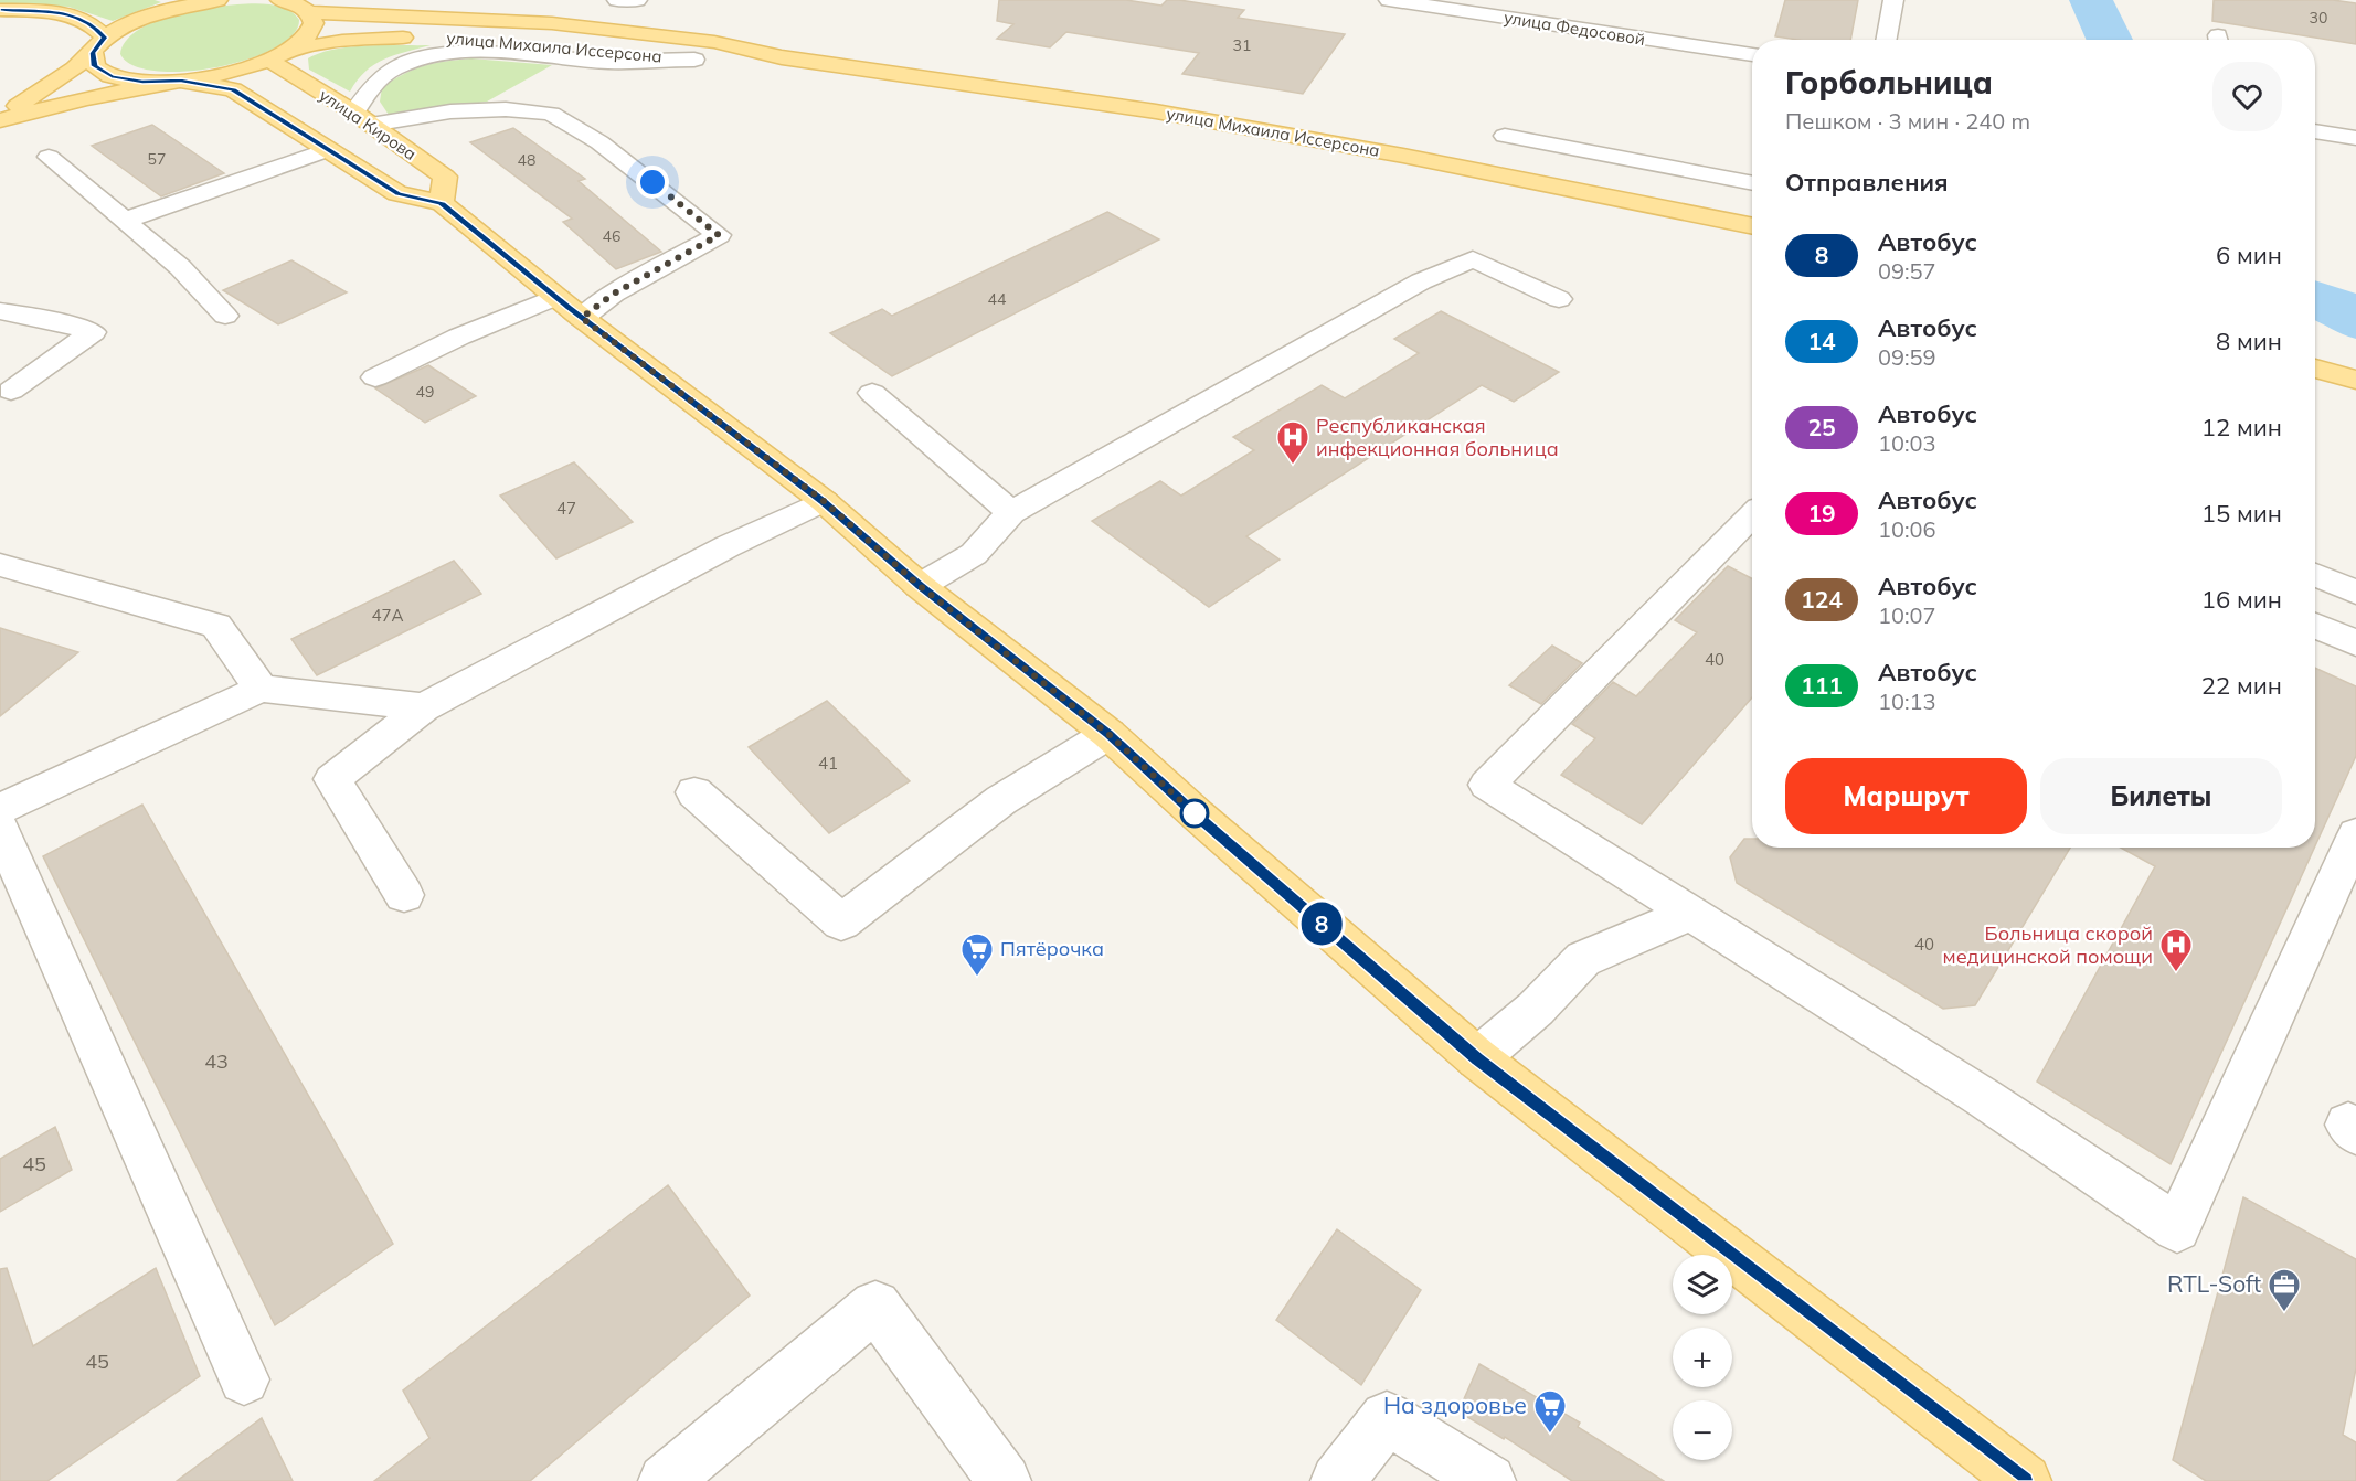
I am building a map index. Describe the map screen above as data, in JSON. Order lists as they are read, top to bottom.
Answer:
{
  "streets": {
    "main road": ["улица Михаила Иссерсона", "улица Кирова"],
    "street": ["улица Федосовой"]
  },
  "places": {
    "hospital": ["Республиканская инфекционная больница", "Больница скорой медицинской помощи"],
    "supermarket": ["Пятёрочка", "На здоровье"],
    "office": ["RTL-Soft"]
  },
  "lines": ["bus line 8"],
  "house_numbers": [
    "30",
    "31",
    "57",
    "48",
    "46",
    "44",
    "49",
    "47",
    "47А",
    "40",
    "41",
    "40",
    "43",
    "45",
    "45"
  ],
  "page": {
    "on_map": "8",
    "heading": [
      ["Горбольница", "Пешком · 3 мин · 240 m"],
      "Отправления"
    ],
    "list": [
      {
        "mark": "8",
        "name": "Автобус",
        "note": "09:57",
        "value": "6 мин"
      },
      {
        "mark": "14",
        "name": "Автобус",
        "note": "09:59",
        "value": "8 мин"
      },
      {
        "mark": "25",
        "name": "Автобус",
        "note": "10:03",
        "value": "12 мин"
      },
      {
        "mark": "19",
        "name": "Автобус",
        "note": "10:06",
        "value": "15 мин"
      },
      {
        "mark": "124",
        "name": "Автобус",
        "note": "10:07",
        "value": "16 мин"
      },
      {
        "mark": "111",
        "name": "Автобус",
        "note": "10:13",
        "value": "22 мин"
      }
    ],
    "buttons": ["Маршрут", "Билеты"],
    "map_buttons": ["+", "−"]
  }
}
